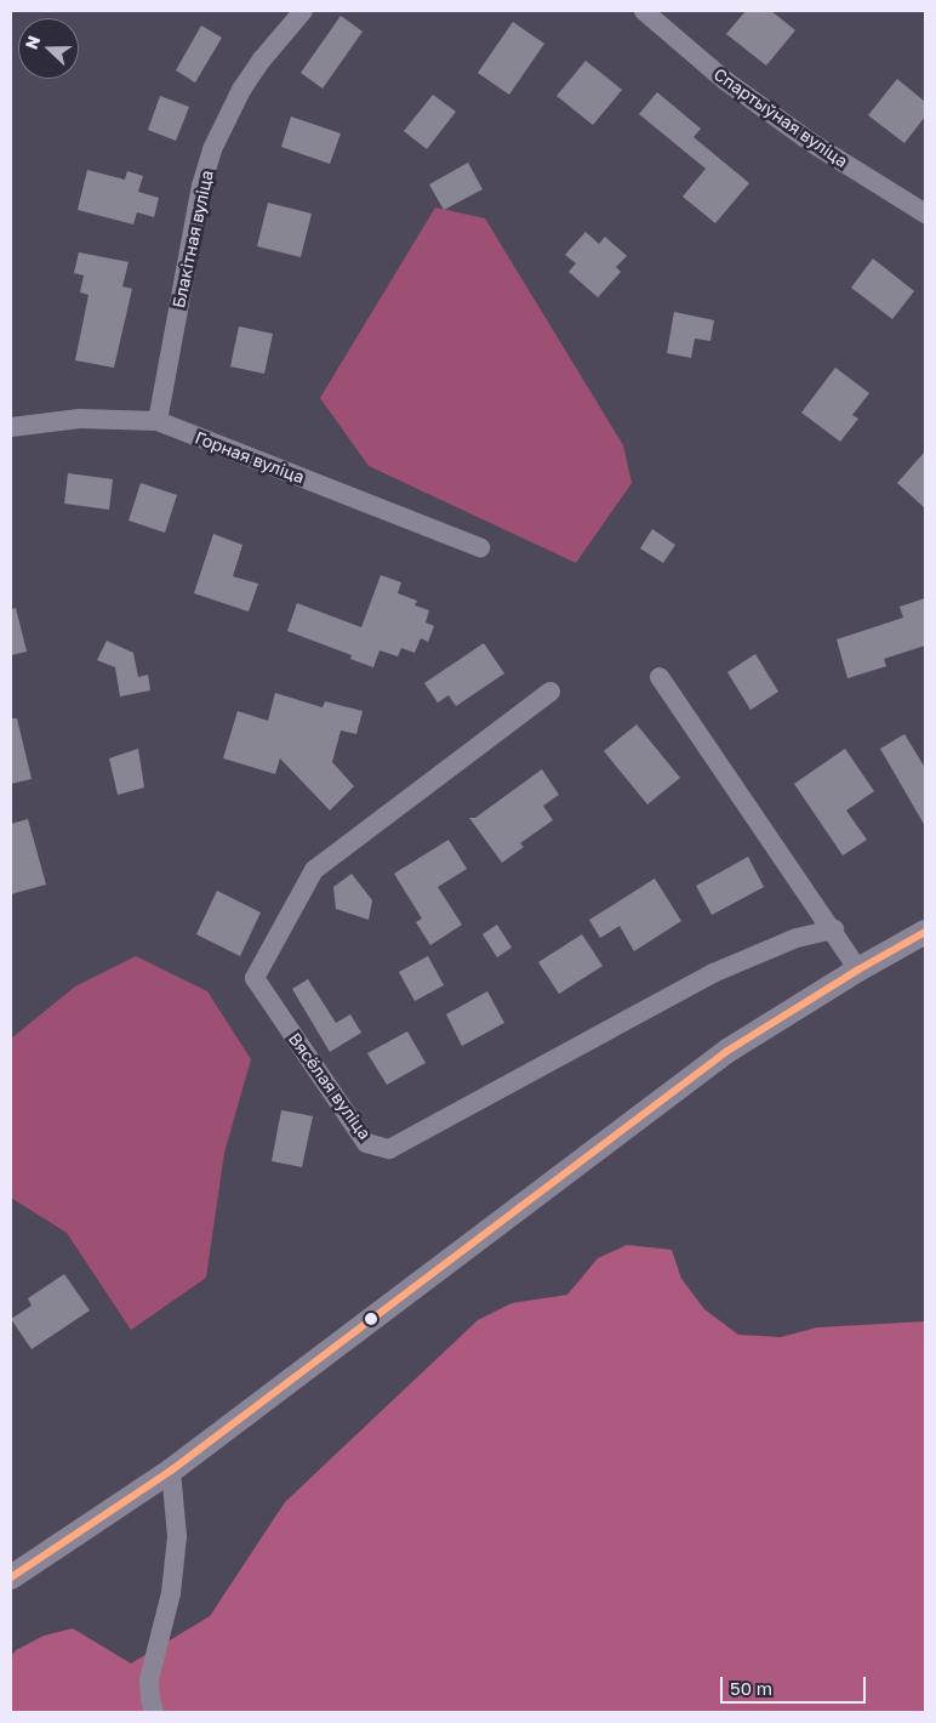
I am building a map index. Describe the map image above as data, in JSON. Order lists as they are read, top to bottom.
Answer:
{
  "streets": {
    "street": [
      "Спартыўная вуліца",
      "Блакітная вуліца",
      "Горная вуліца",
      "Вясёлая вуліца"
    ]
  },
  "crossings": [
    ["Блакітная вуліца", "Горная вуліца"]
  ],
  "scale_bar": "50 m",
  "north": "left"
}
